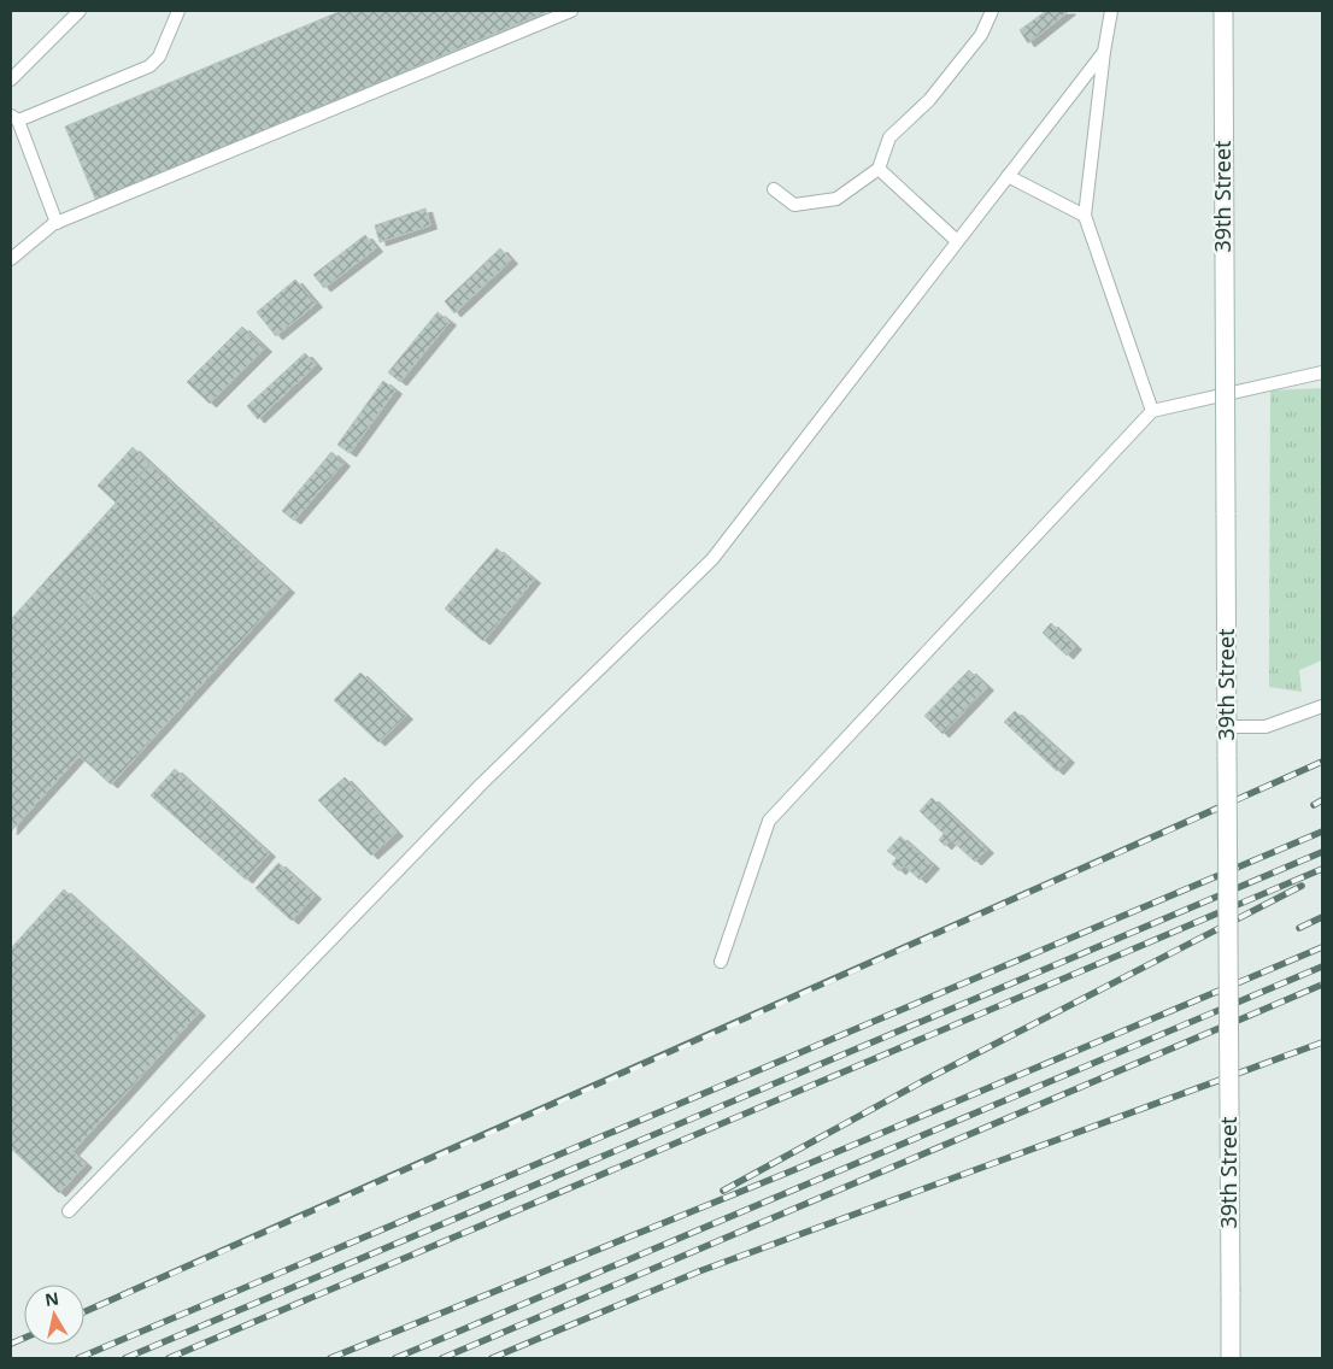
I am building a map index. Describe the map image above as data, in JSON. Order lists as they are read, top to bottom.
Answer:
{
  "streets": {
    "main road": ["39th Street"]
  },
  "north": "top"
}
